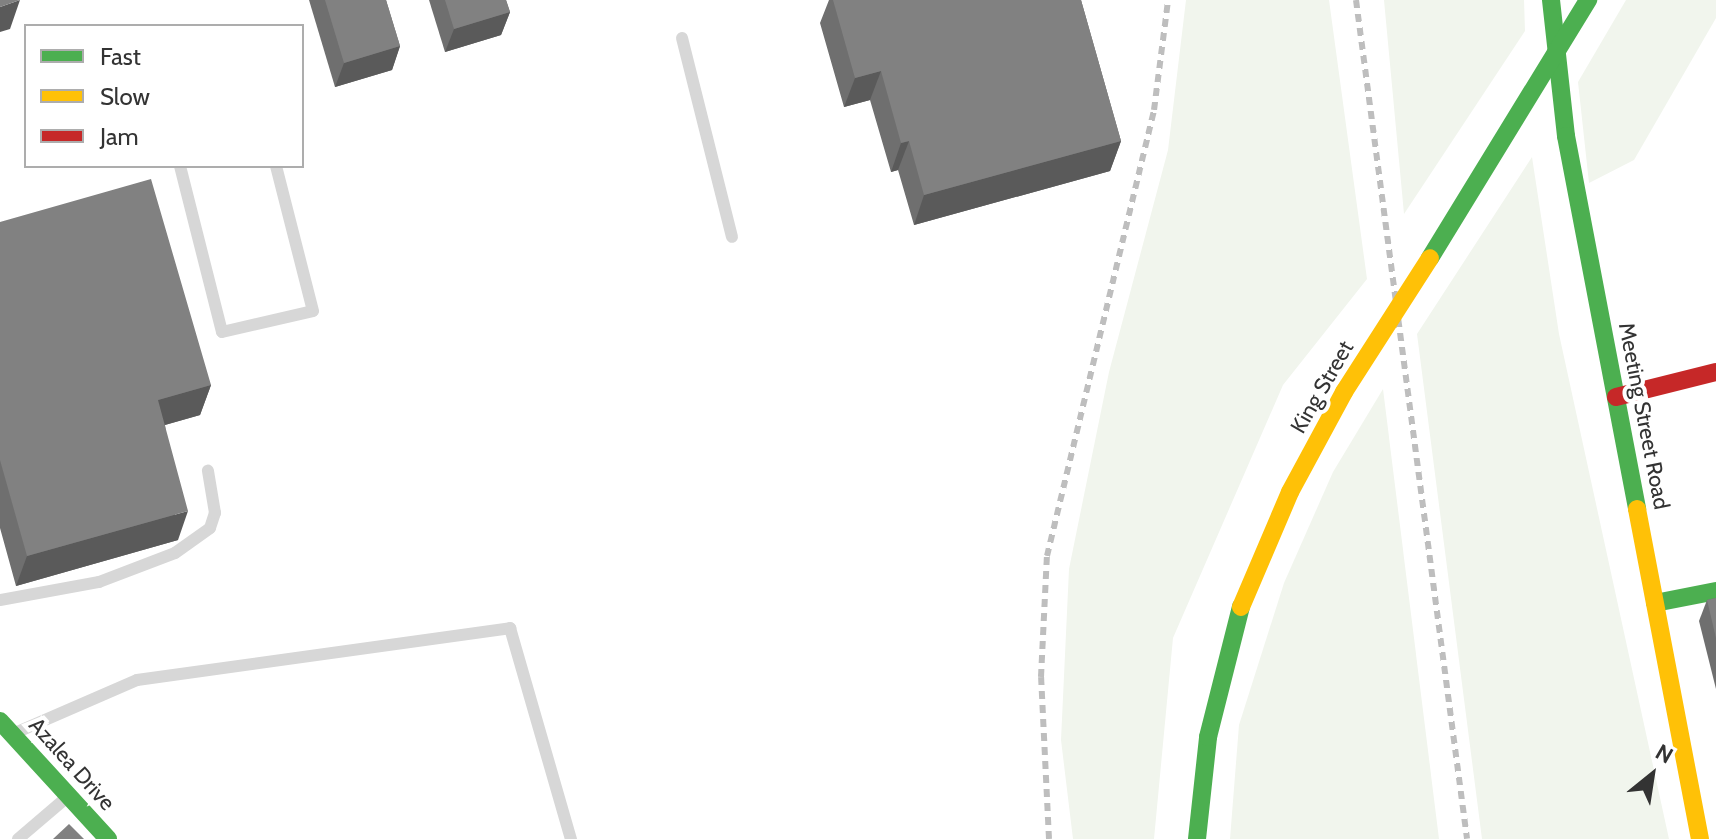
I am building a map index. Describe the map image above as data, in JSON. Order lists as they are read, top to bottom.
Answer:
{
  "streets": {
    "street": ["King Street", "Meeting Street Road", "Azalea Drive"]
  },
  "legend": ["Fast", "Slow", "Jam"],
  "north": "top right"
}
